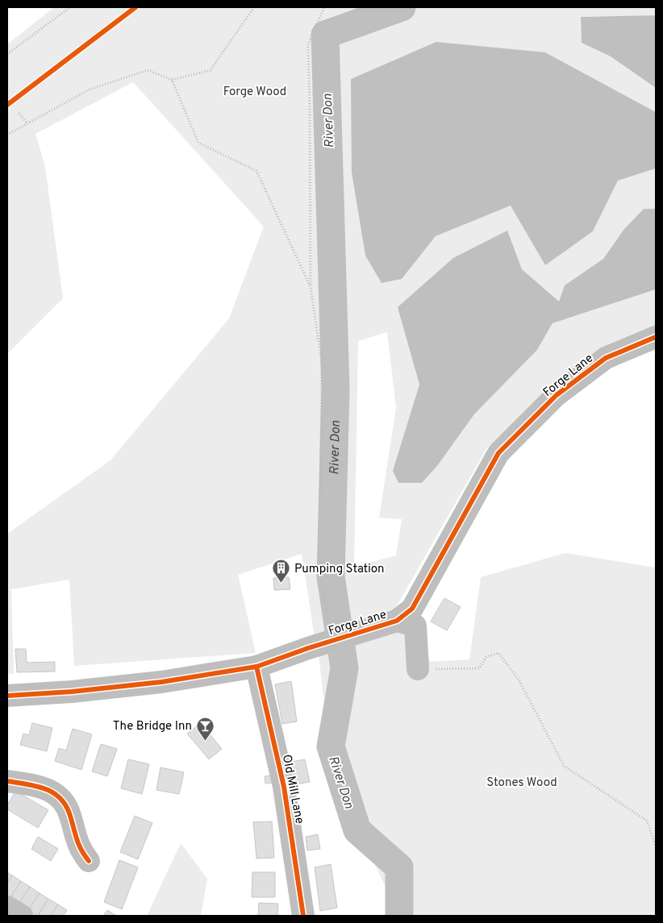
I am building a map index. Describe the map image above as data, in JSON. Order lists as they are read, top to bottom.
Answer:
{
  "streets": {
    "street": ["Forge Lane", "Old Mill Lane"]
  },
  "crossings": [
    ["Forge Lane", "Old Mill Lane"]
  ],
  "water": ["River Don"],
  "parks": ["Forge Wood", "Stones Wood"],
  "places": {
    "building": ["Pumping Station"],
    "bar": ["The Bridge Inn"]
  }
}
